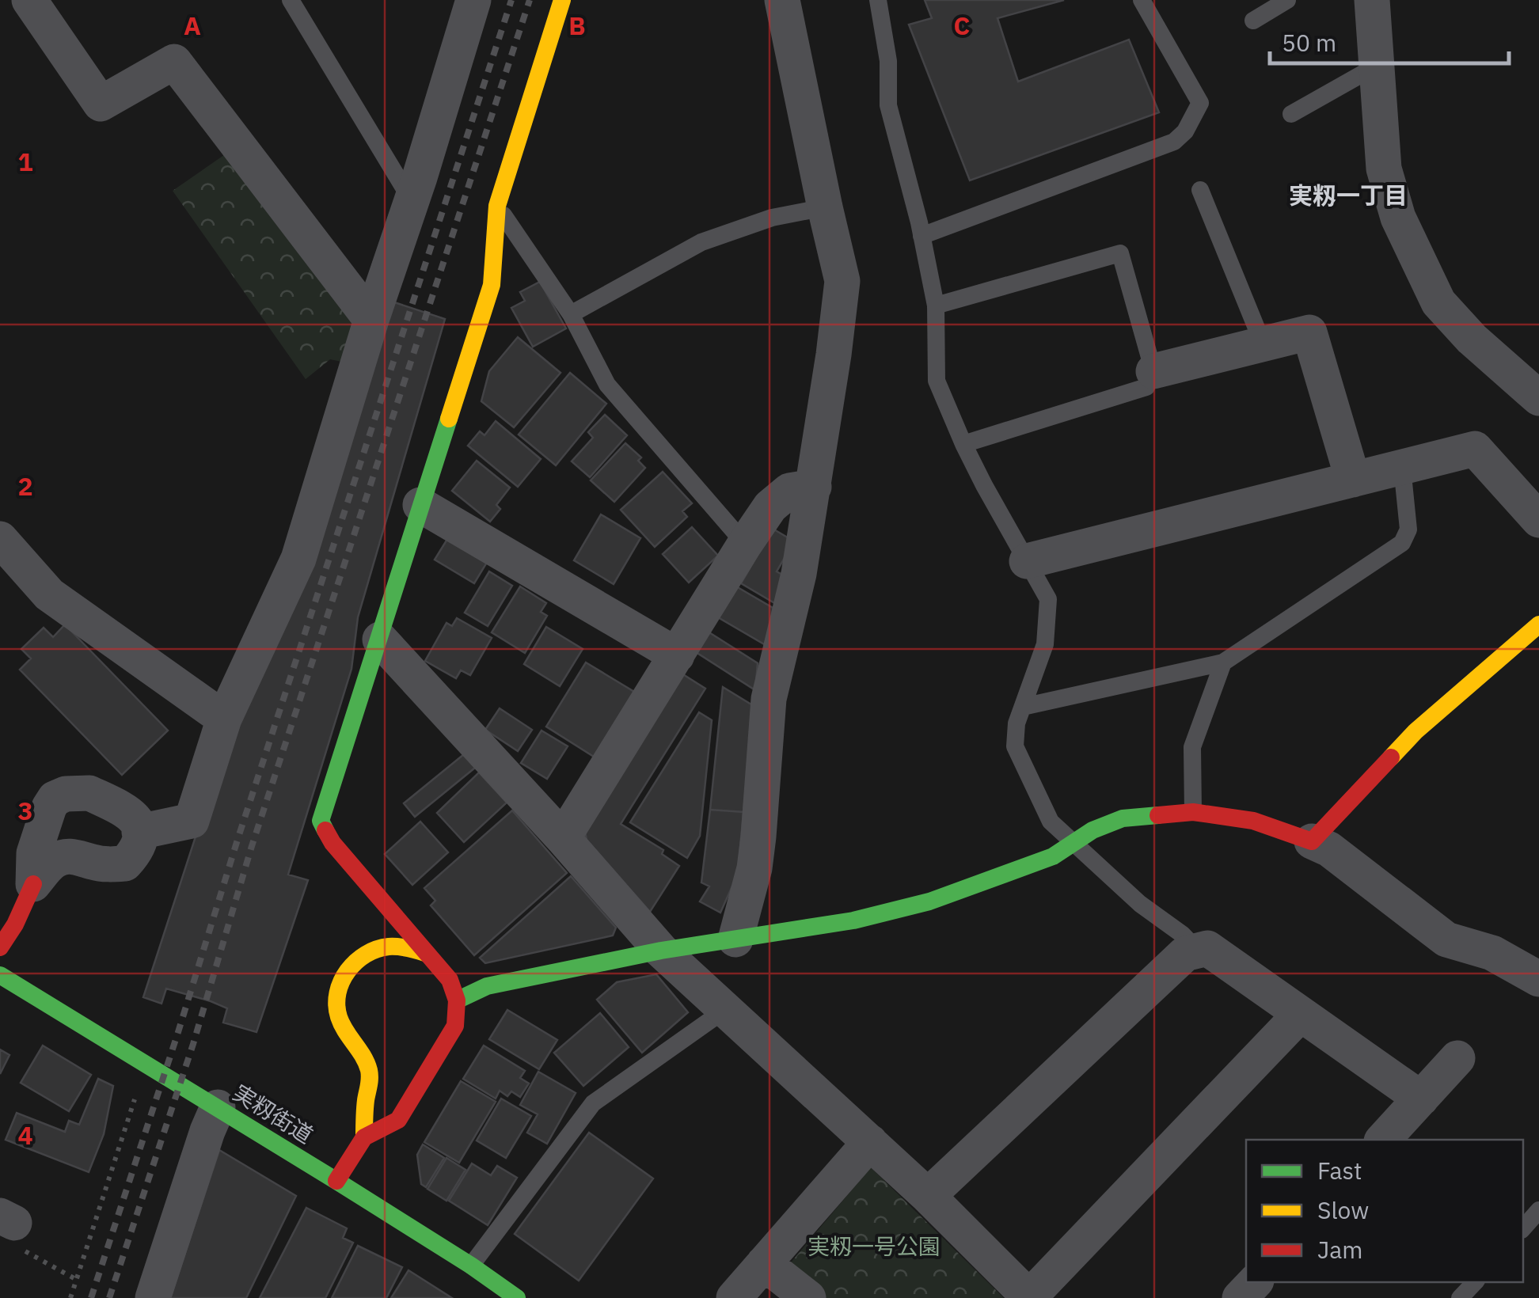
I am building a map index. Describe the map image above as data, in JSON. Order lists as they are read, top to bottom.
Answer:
{
  "streets": {
    "street": ["実籾街道"]
  },
  "districts": ["実籾一丁目"],
  "parks": ["実籾一号公園"],
  "legend": ["Fast", "Slow", "Jam"],
  "scale_bar": "50 m",
  "grid": {
    "columns": ["A", "B", "C"],
    "rows": [
      "1",
      "2",
      "3",
      "4"
    ]
  }
}
